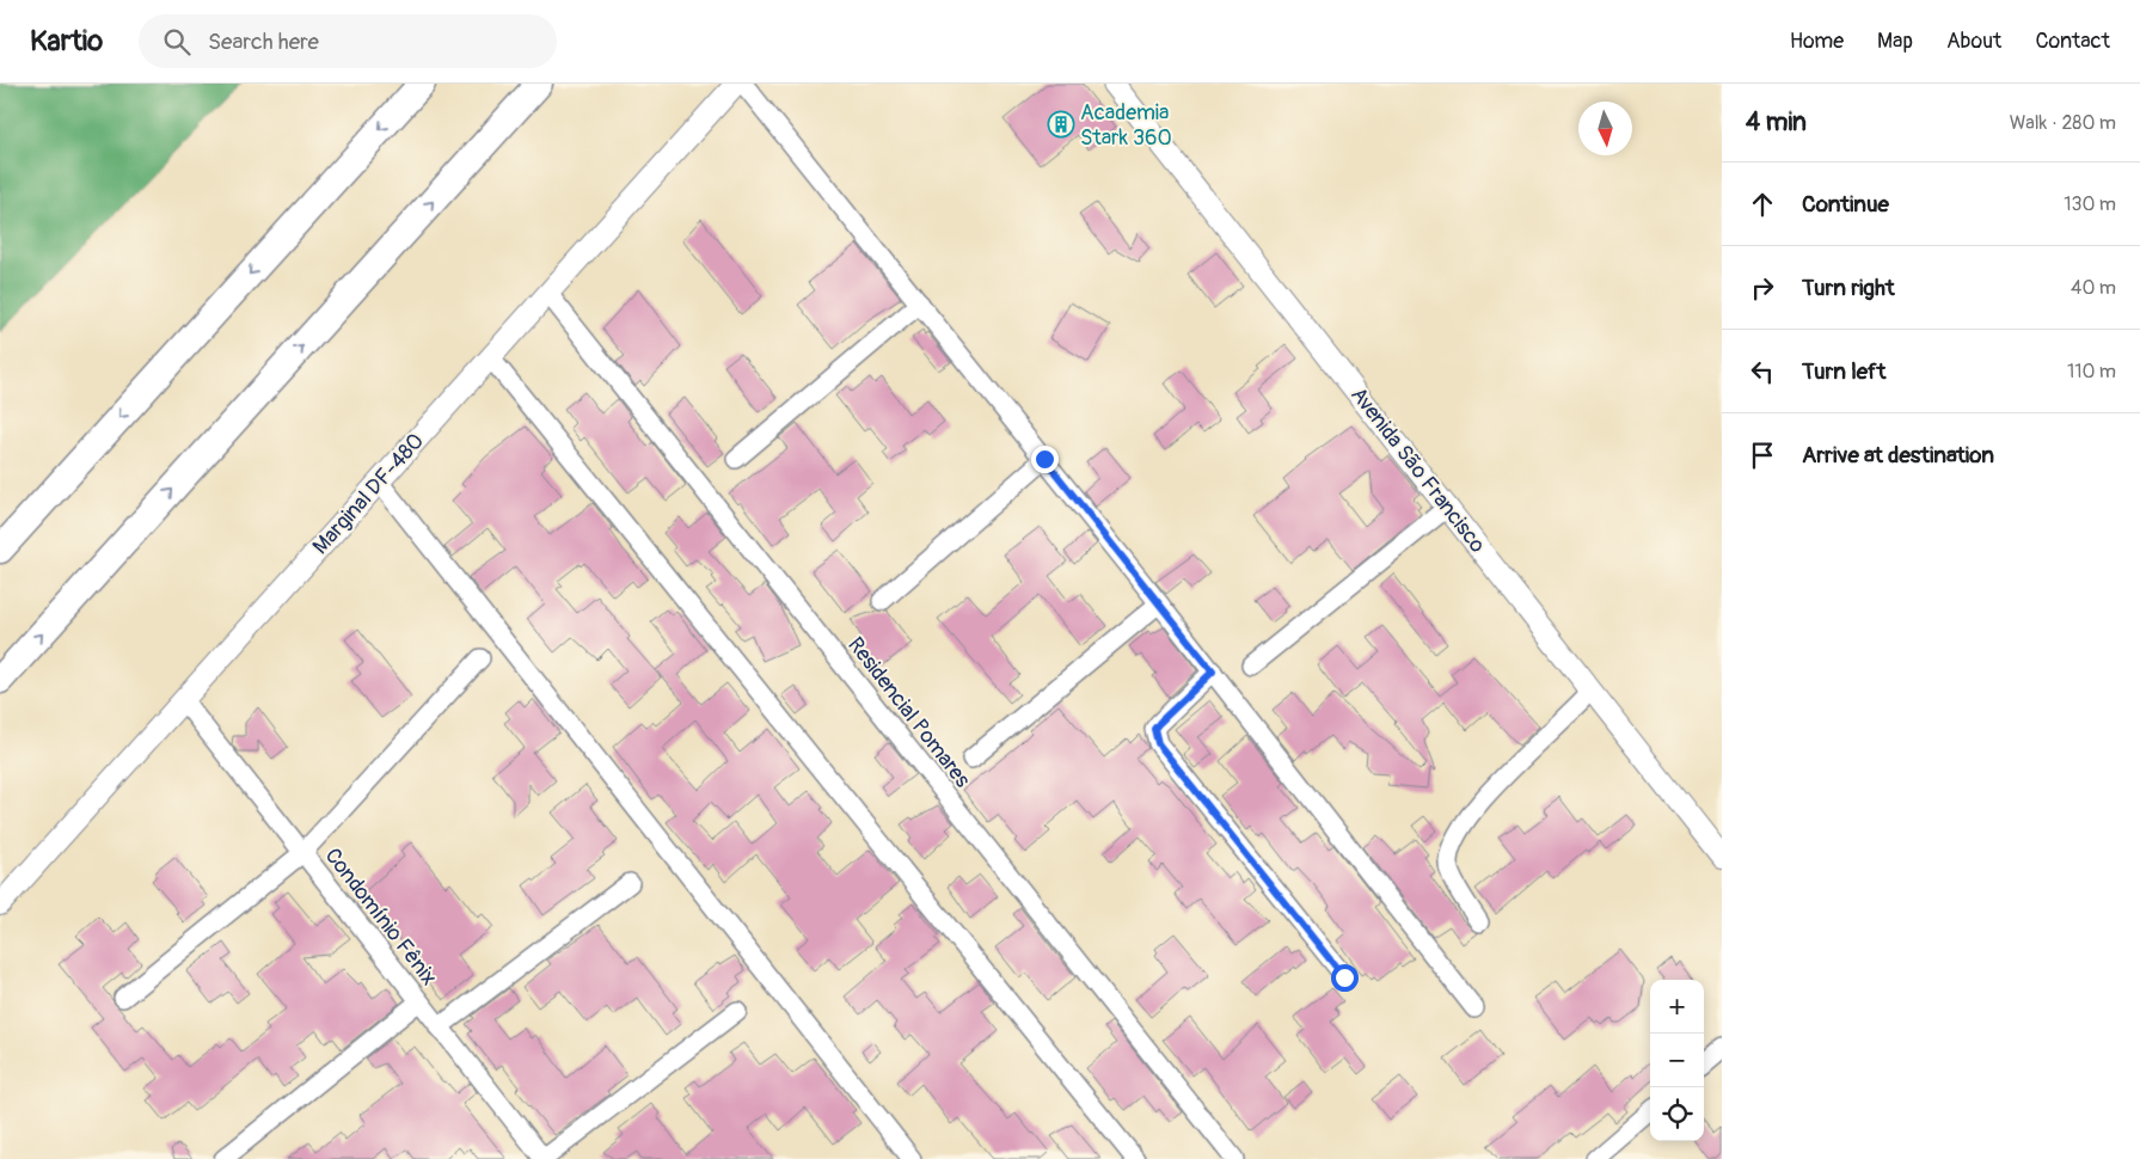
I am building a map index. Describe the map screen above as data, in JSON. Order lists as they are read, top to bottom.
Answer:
{
  "streets": {
    "street": [
      "Avenida São Francisco",
      "Marginal DF-480",
      "Residencial Pomares",
      "Condomínio Fênix"
    ]
  },
  "crossings": [
    ["Marginal DF-480", "Residencial Pomares"],
    ["Marginal DF-480", "Condomínio Fênix"]
  ],
  "places": {
    "building": ["Academia Stark 360"]
  },
  "north": "bottom",
  "page": {
    "header": "Kartio",
    "search": "Search here",
    "nav": [
      "Home",
      "Map",
      "About",
      "Contact"
    ],
    "heading": ["4 min", "Walk · 280 m"],
    "list": [
      ["Continue", "130 m"],
      ["Turn right", "40 m"],
      ["Turn left", "110 m"],
      "Arrive at destination"
    ],
    "map_buttons": ["+", "−"]
  }
}
